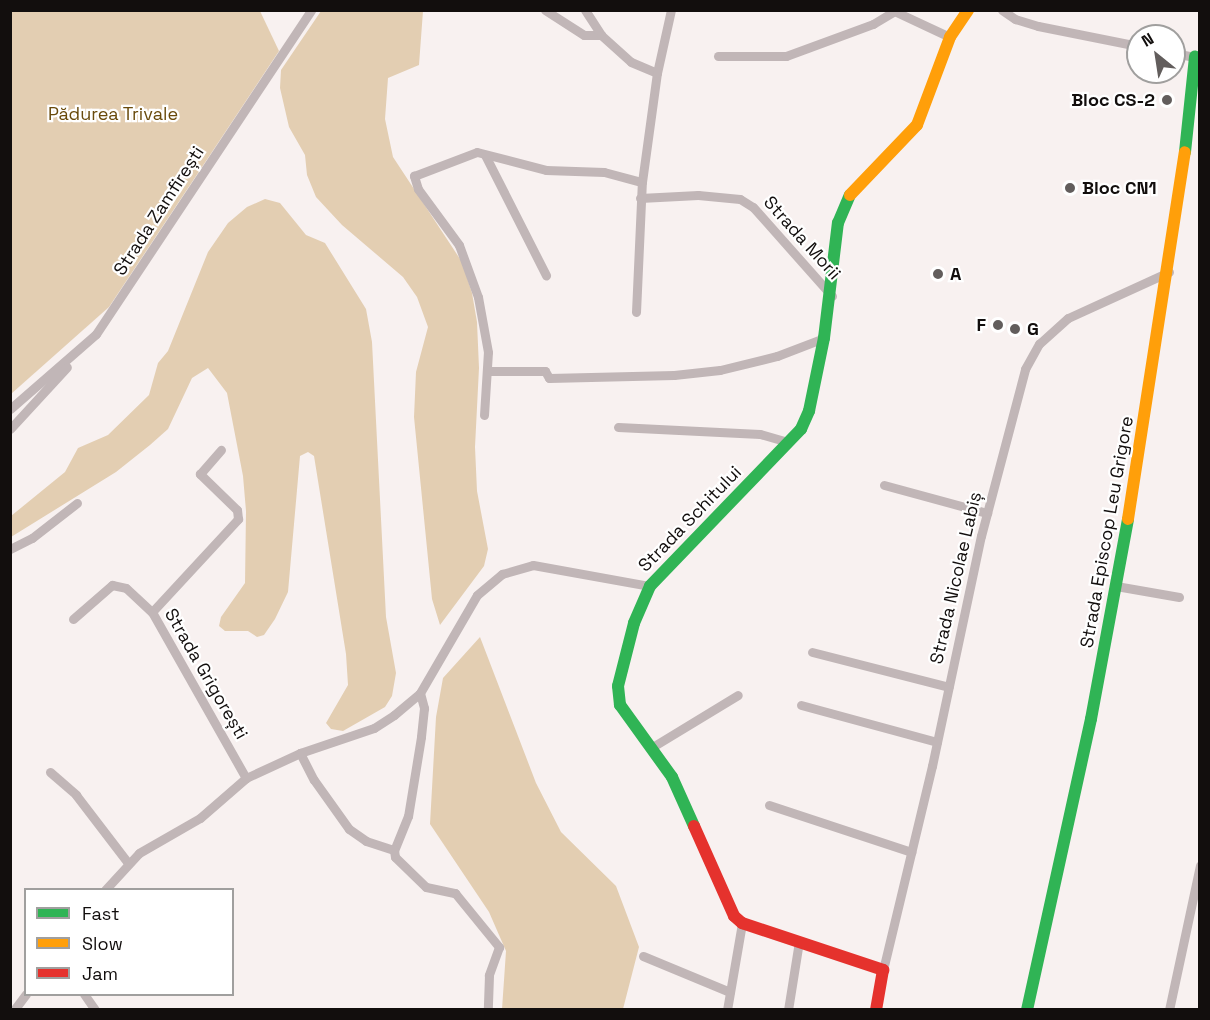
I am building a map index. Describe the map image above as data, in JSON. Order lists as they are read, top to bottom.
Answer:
{
  "streets": {
    "main road": ["Strada Schitului", "Strada Episcop Leu Grigore"],
    "street": [
      "Strada Zamfirești",
      "Strada Morii",
      "Strada Nicolae Labiș",
      "Strada Grigorești"
    ]
  },
  "crossings": [
    ["Strada Morii", "Strada Schitului"],
    ["Strada Episcop Leu Grigore", "Strada Nicolae Labiș"]
  ],
  "parks": ["Pădurea Trivale"],
  "places": [
    "Bloc CS-2",
    "Bloc CN1",
    "A",
    "F",
    "G"
  ],
  "legend": ["Fast", "Slow", "Jam"],
  "north": "top left"
}
